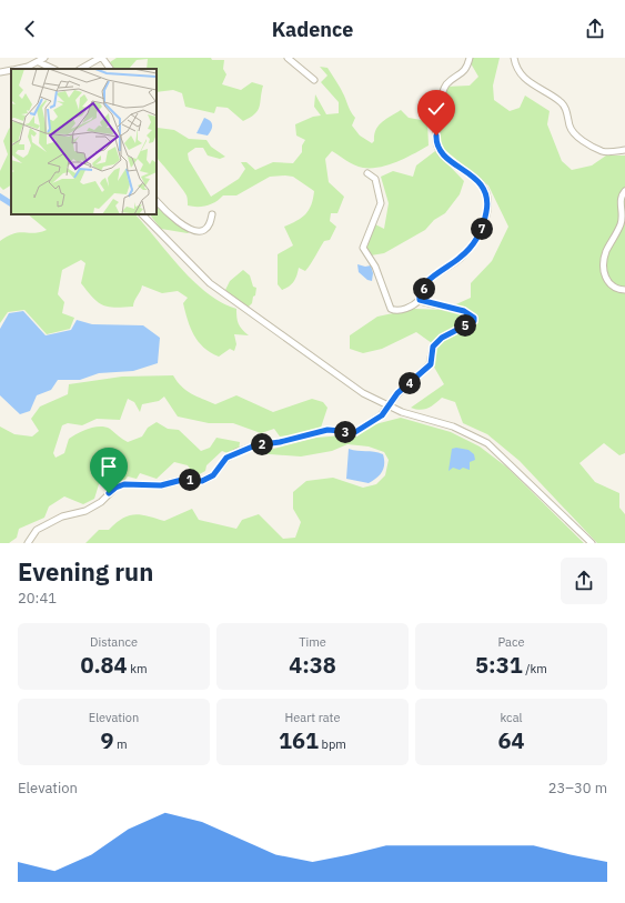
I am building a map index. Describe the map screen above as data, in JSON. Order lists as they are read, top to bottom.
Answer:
{
  "page": {
    "header": "Kadence",
    "pins": [
      "7",
      "6",
      "5",
      "4",
      "3",
      "2",
      "1"
    ],
    "heading": ["Evening run", "20:41"],
    "stats": [
      ["Distance", "0.84 km"],
      ["Time", "4:38"],
      ["Pace", "5:31 /km"],
      ["Elevation", "9 m"],
      ["Heart rate", "161 bpm"],
      ["kcal", "64"]
    ],
    "chart": ["Elevation", "23–30 m"]
  }
}
